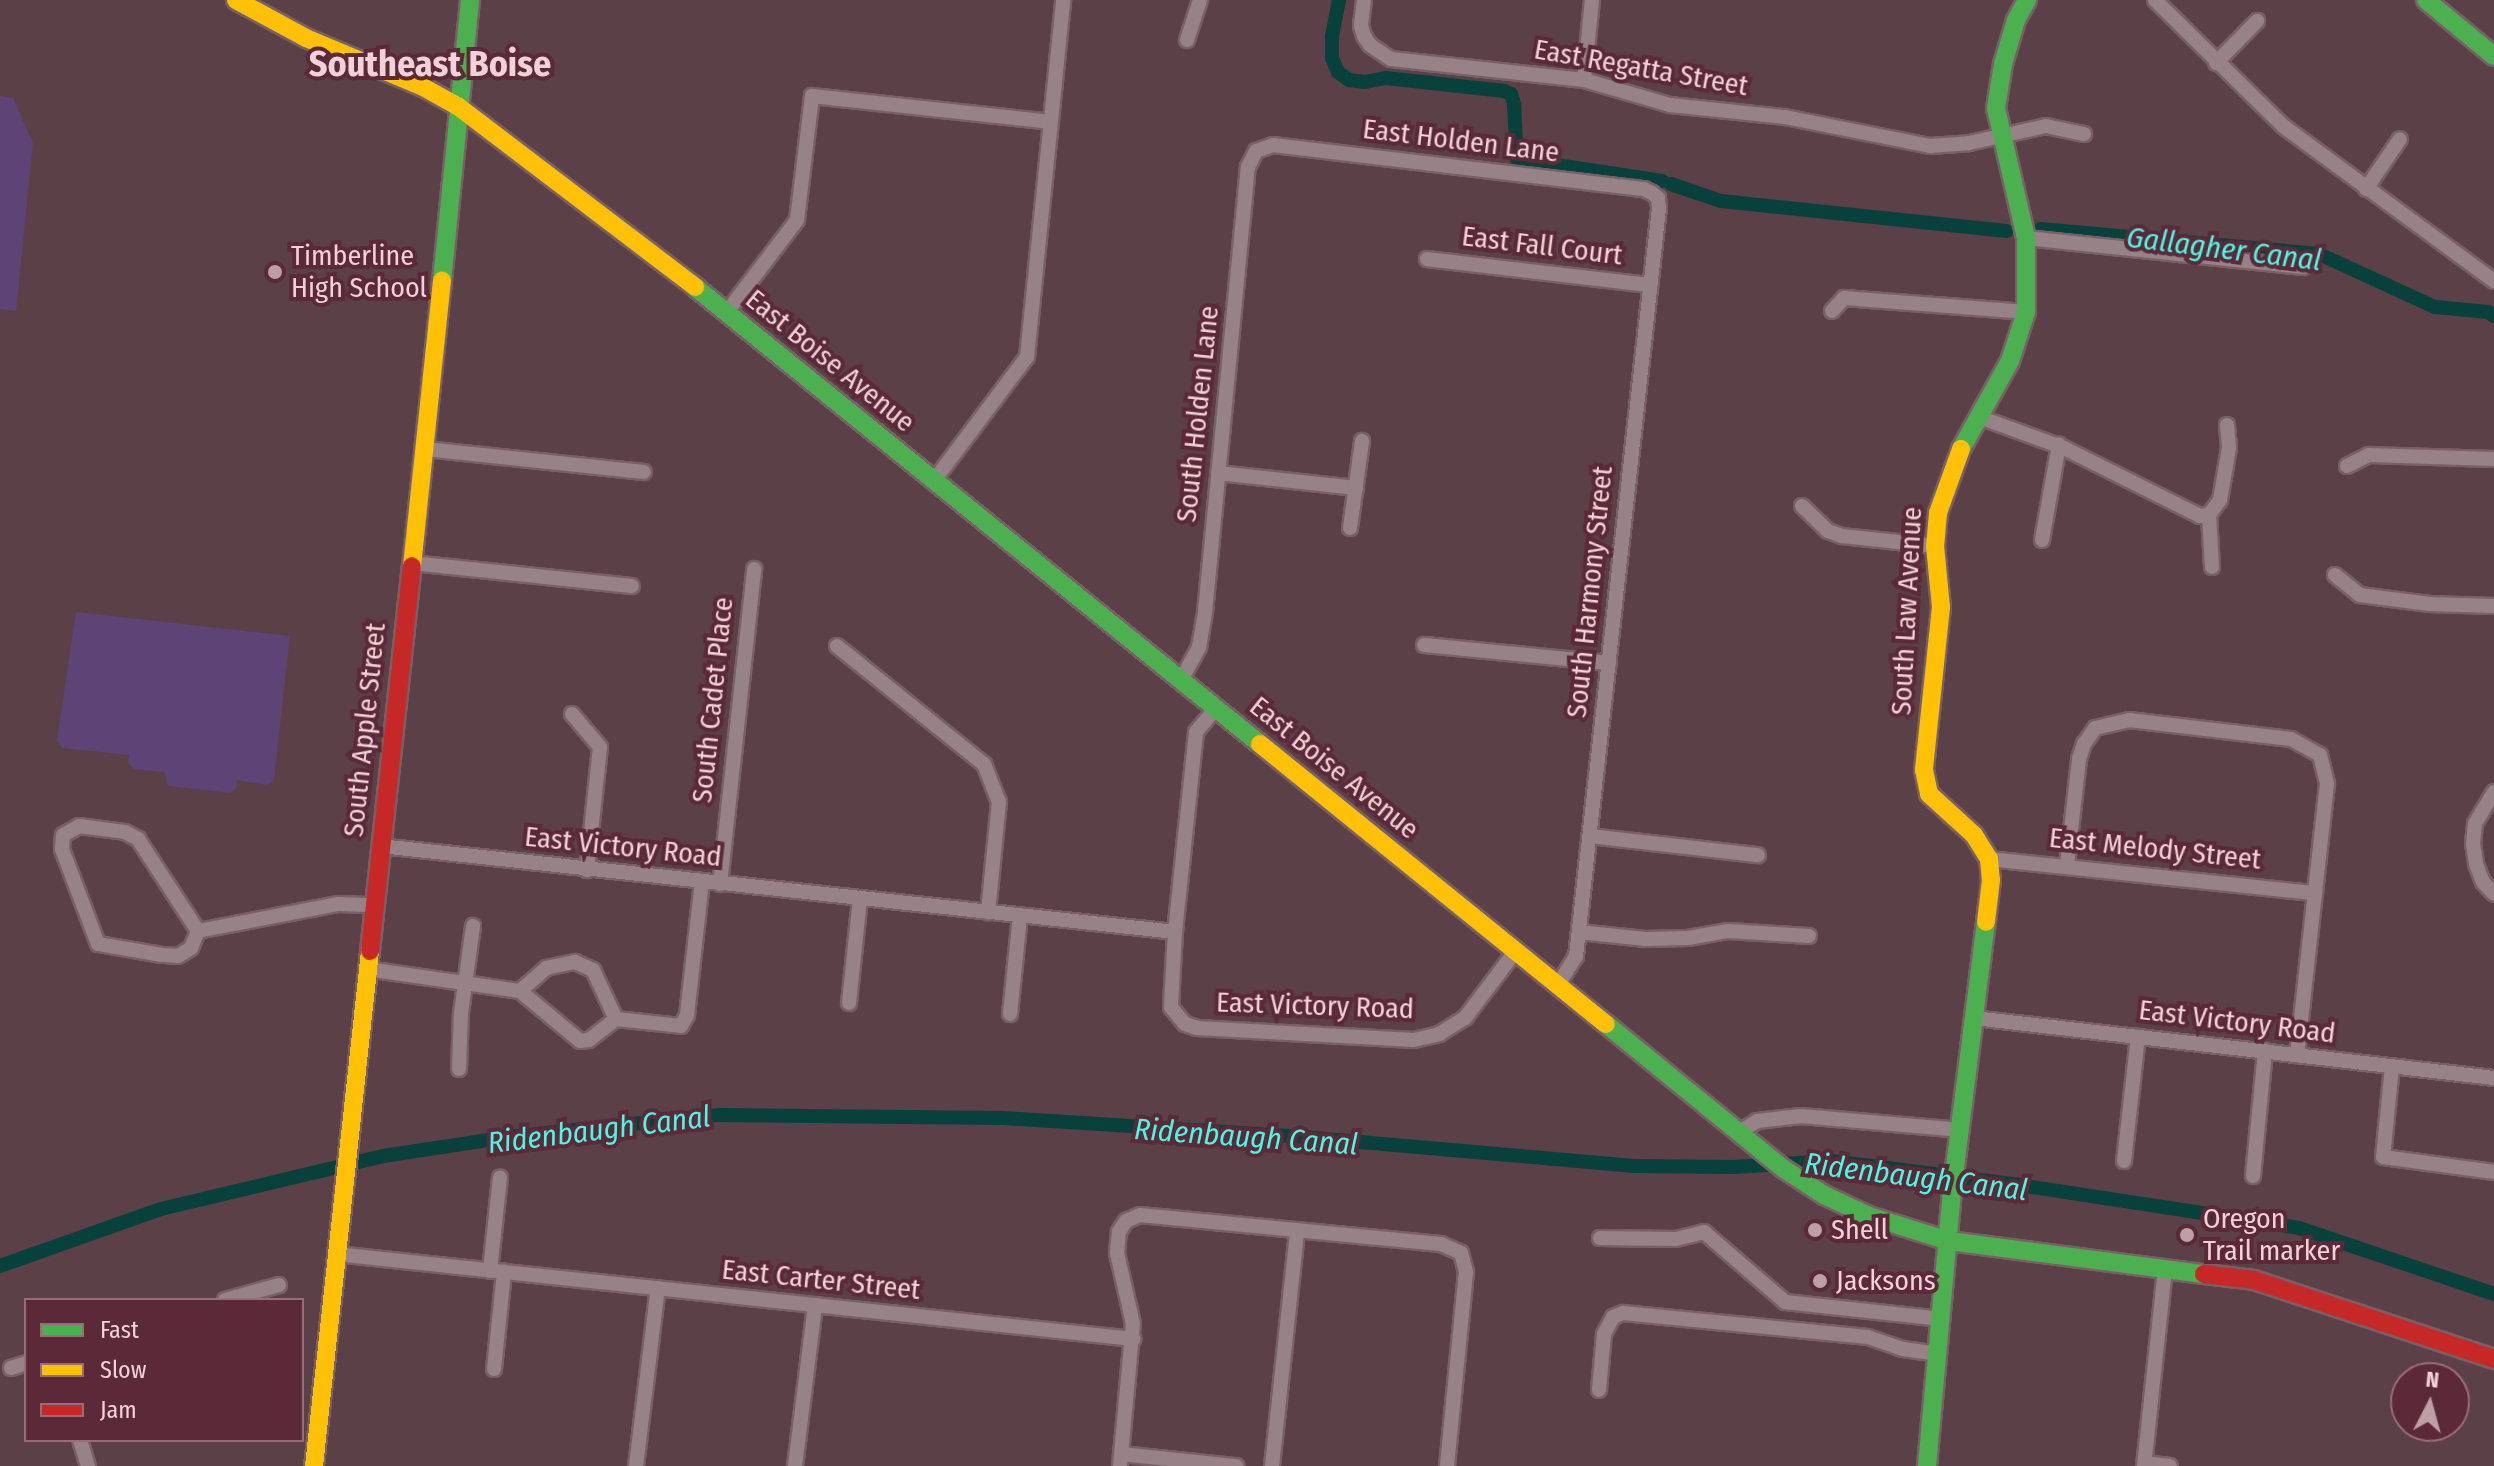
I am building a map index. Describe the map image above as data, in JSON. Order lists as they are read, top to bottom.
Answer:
{
  "streets": {
    "street": [
      "East Regatta Street",
      "East Holden Lane",
      "East Fall Court",
      "East Boise Avenue",
      "South Holden Lane",
      "South Harmony Street",
      "South Law Avenue",
      "South Cadet Place",
      "South Apple Street",
      "East Victory Road",
      "East Melody Street",
      "East Carter Street"
    ]
  },
  "crossings": [
    ["East Regatta Street", "South Law Avenue"],
    ["East Holden Lane", "South Holden Lane"],
    ["East Holden Lane", "South Harmony Street"],
    ["East Fall Court", "South Harmony Street"],
    ["East Boise Avenue", "South Holden Lane"],
    ["East Boise Avenue", "South Harmony Street"],
    ["East Boise Avenue", "South Apple Street"],
    ["East Boise Avenue", "East Victory Road"],
    ["South Law Avenue", "East Melody Street"],
    ["South Cadet Place", "East Victory Road"],
    ["South Apple Street", "East Victory Road"],
    ["South Apple Street", "East Carter Street"]
  ],
  "districts": ["Southeast Boise"],
  "water": ["Gallagher Canal", "Ridenbaugh Canal"],
  "places": [
    "Timberline High School",
    "Shell",
    "Oregon Trail marker",
    "Jacksons"
  ],
  "legend": ["Fast", "Slow", "Jam"],
  "north": "top"
}
